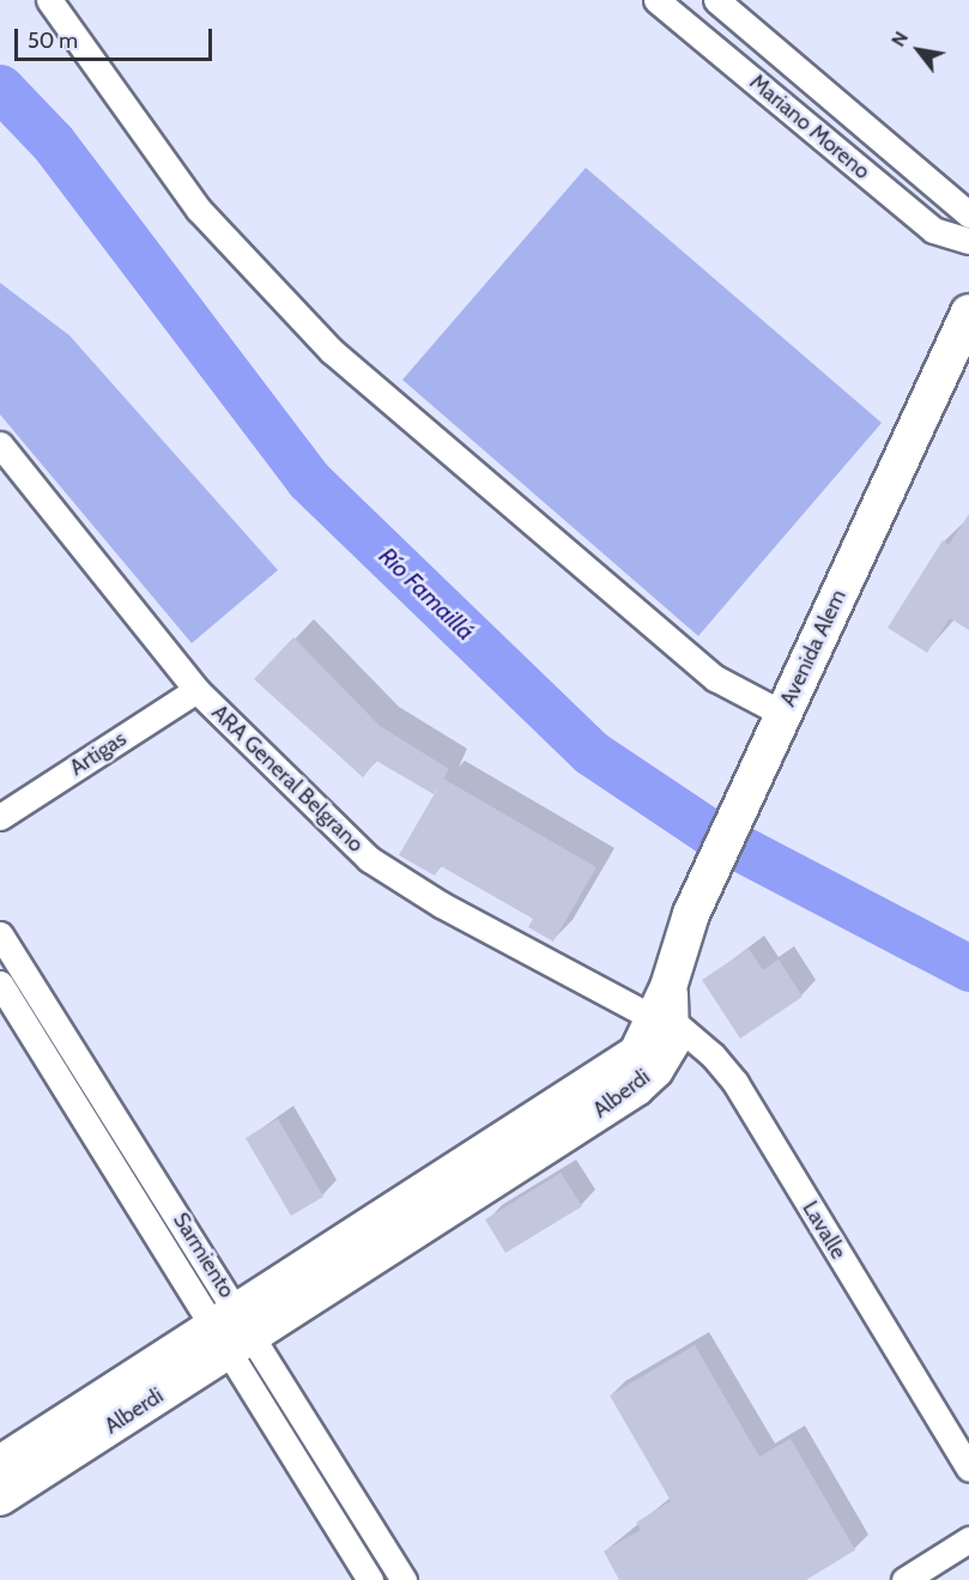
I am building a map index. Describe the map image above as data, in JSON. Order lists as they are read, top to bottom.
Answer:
{
  "streets": {
    "street": [
      "Mariano Moreno",
      "Avenida Alem",
      "Artigas",
      "ARA General Belgrano",
      "Alberdi",
      "Lavalle",
      "Sarmiento"
    ]
  },
  "crossings": [
    ["Avenida Alem", "ARA General Belgrano"],
    ["Avenida Alem", "Alberdi"],
    ["Avenida Alem", "Lavalle"],
    ["Artigas", "ARA General Belgrano"],
    ["ARA General Belgrano", "Alberdi"],
    ["ARA General Belgrano", "Lavalle"],
    ["Alberdi", "Lavalle"],
    ["Alberdi", "Sarmiento"]
  ],
  "water": ["Río Famaillá"],
  "scale_bar": "50 m",
  "north": "top left"
}
